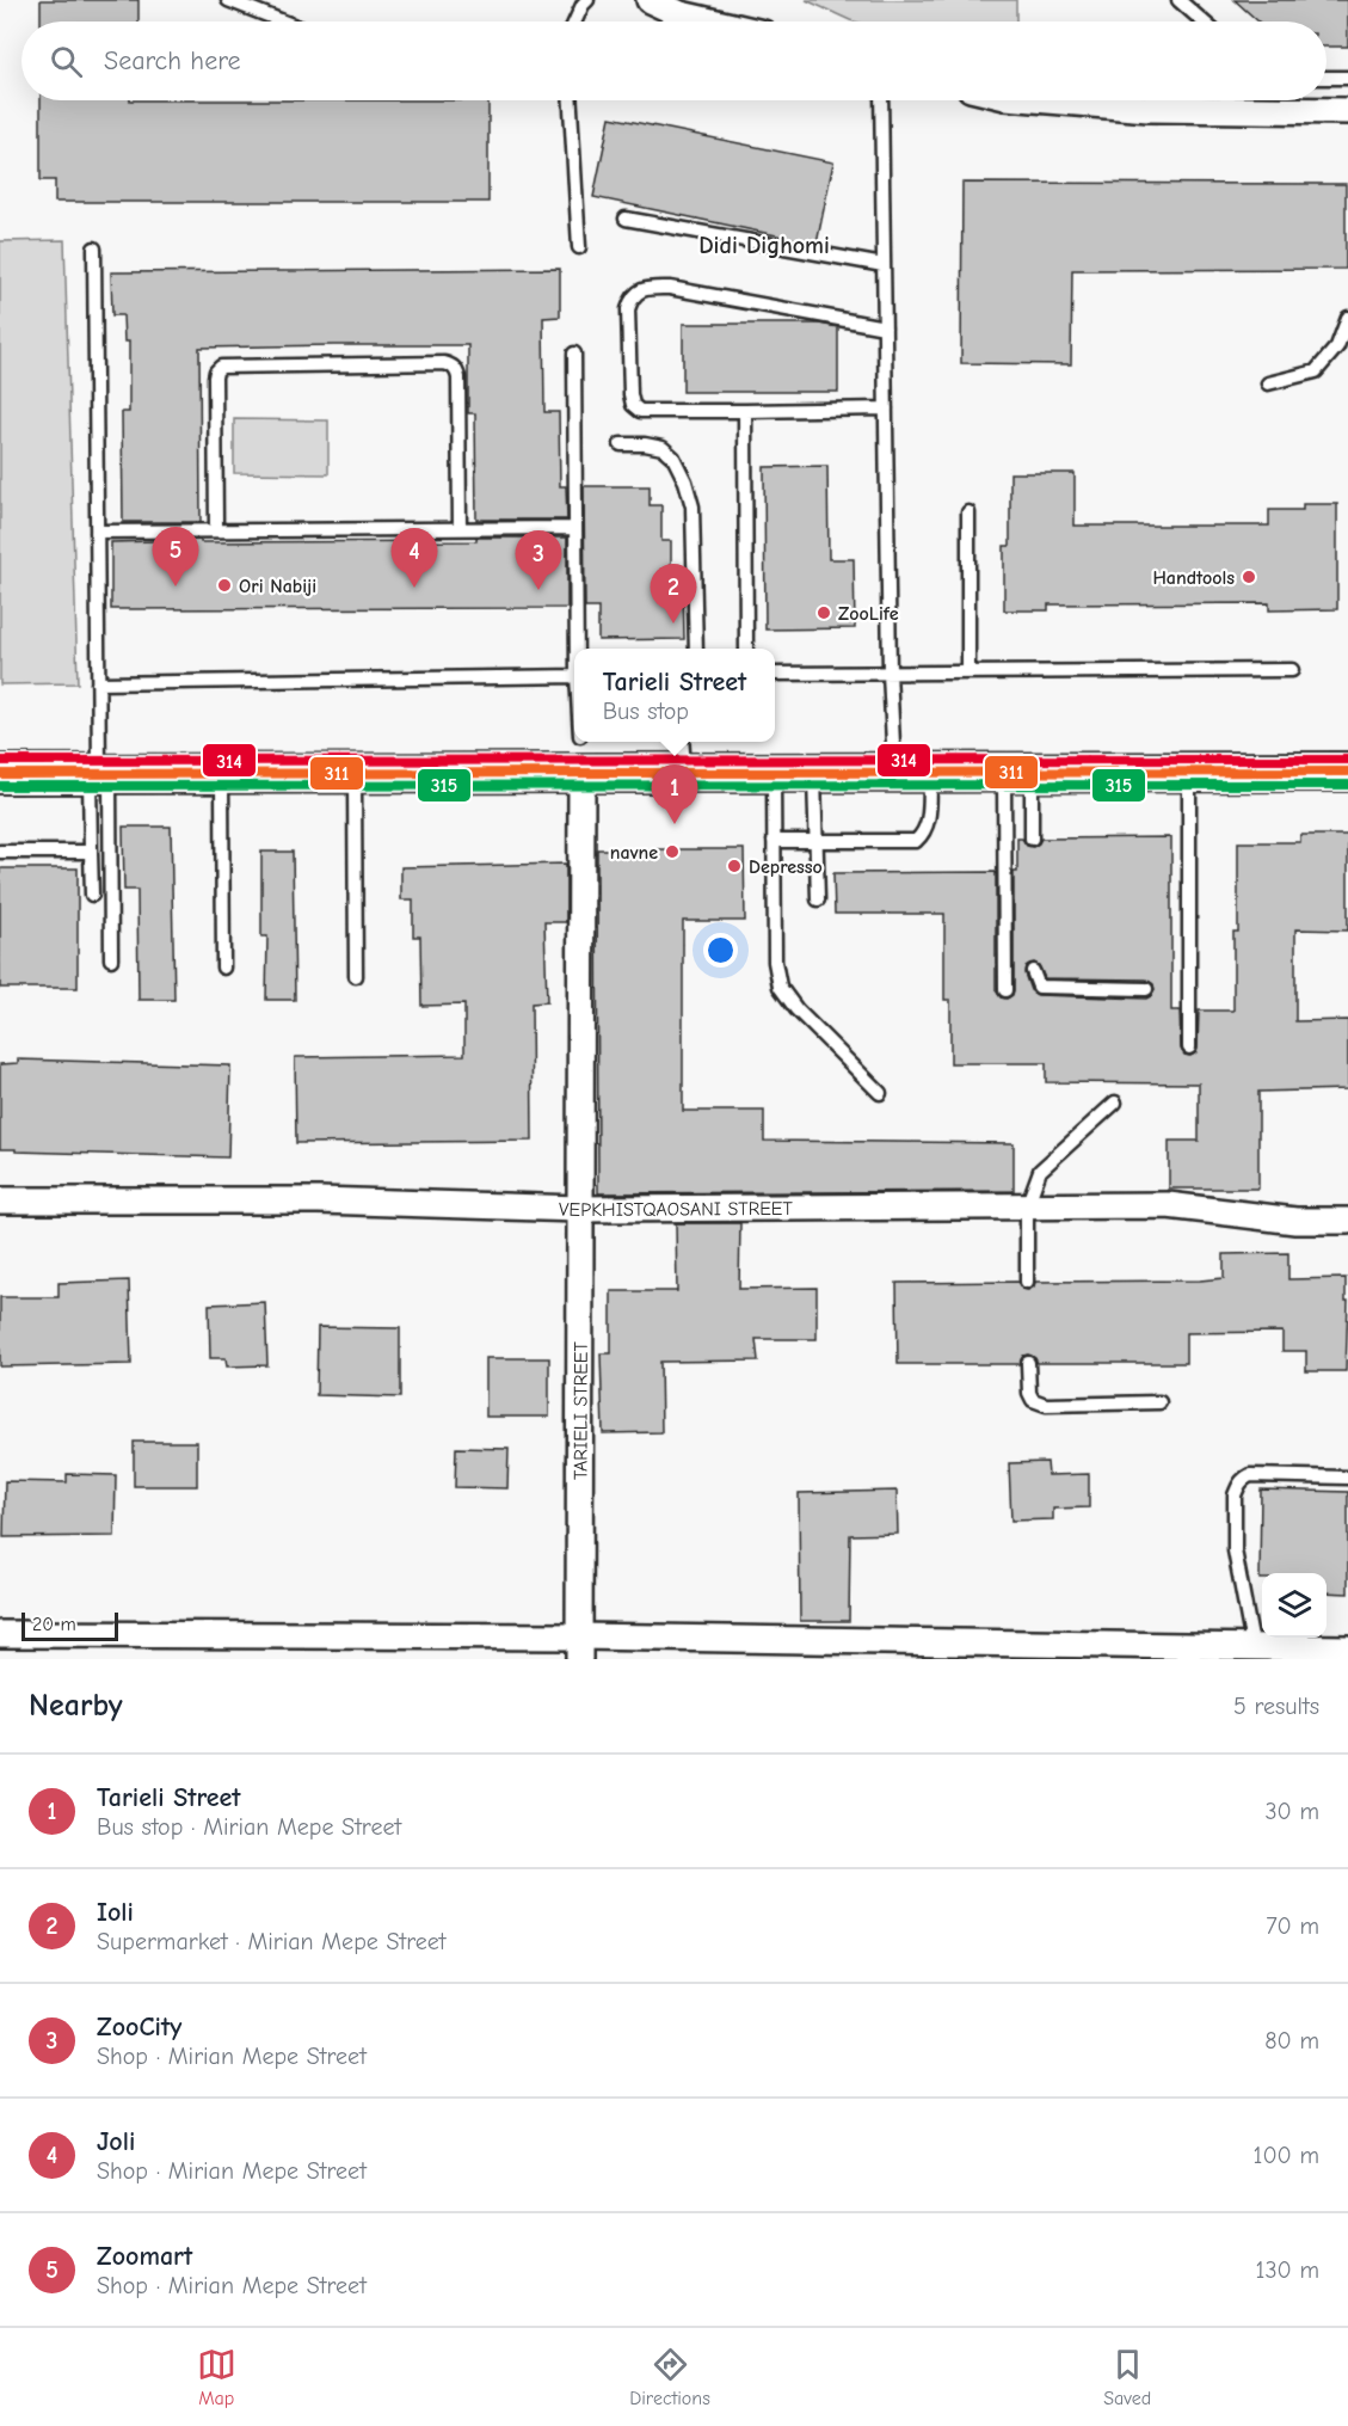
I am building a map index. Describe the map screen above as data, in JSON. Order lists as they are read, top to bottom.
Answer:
{
  "streets": {
    "street": ["VEPKHISTQAOSANI STREET", "TARIELI STREET"]
  },
  "crossings": [
    ["VEPKHISTQAOSANI STREET", "TARIELI STREET"]
  ],
  "districts": ["Didi Dighomi"],
  "places": [
    "Handtools",
    "Ori Nabiji",
    "ZooLife",
    "navne",
    "Depresso"
  ],
  "lines": ["transit line 314", "transit line 311", "transit line 315"],
  "scale_bar": "20 m",
  "page": {
    "search": "Search here",
    "pins": [
      "5",
      "4",
      "3",
      "2",
      "1"
    ],
    "popup": ["Tarieli Street", "Bus stop"],
    "scale": "20 m",
    "heading": ["Nearby", "5 results"],
    "list": [
      {
        "mark": "1",
        "name": "Tarieli Street",
        "note": "Bus stop · Mirian Mepe Street",
        "value": "30 m"
      },
      {
        "mark": "2",
        "name": "Ioli",
        "note": "Supermarket · Mirian Mepe Street",
        "value": "70 m"
      },
      {
        "mark": "3",
        "name": "ZooCity",
        "note": "Shop · Mirian Mepe Street",
        "value": "80 m"
      },
      {
        "mark": "4",
        "name": "Joli",
        "note": "Shop · Mirian Mepe Street",
        "value": "100 m"
      },
      {
        "mark": "5",
        "name": "Zoomart",
        "note": "Shop · Mirian Mepe Street",
        "value": "130 m"
      }
    ],
    "nav": ["Map", "Directions", "Saved"]
  }
}
